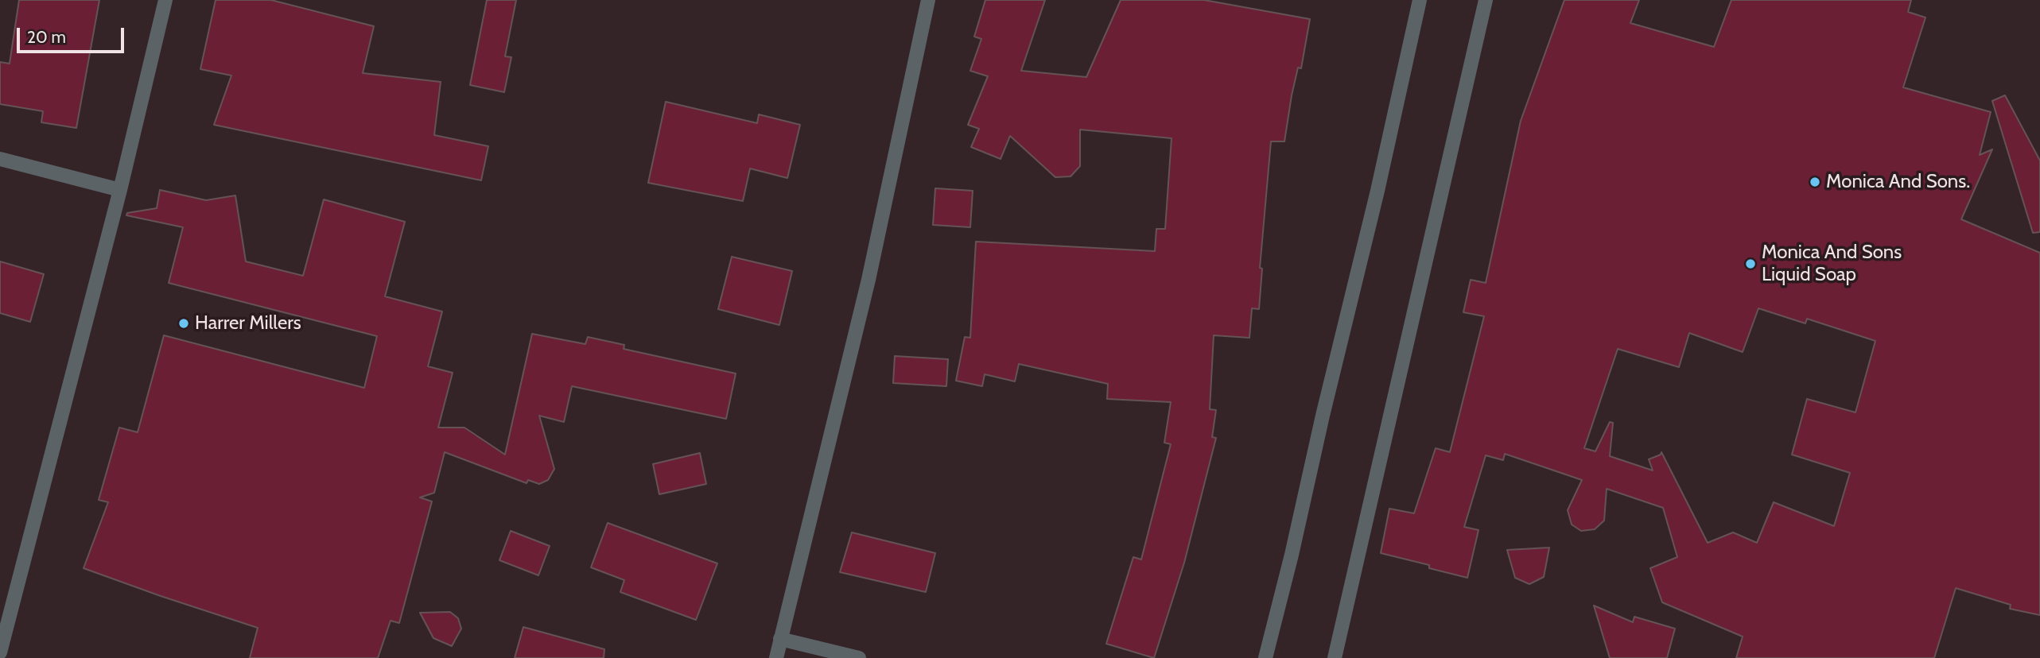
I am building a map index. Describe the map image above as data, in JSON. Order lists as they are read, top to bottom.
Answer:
{
  "places": ["Monica And Sons.", "Monica And Sons Liquid Soap", "Harrer Millers"],
  "scale_bar": "20 m"
}
